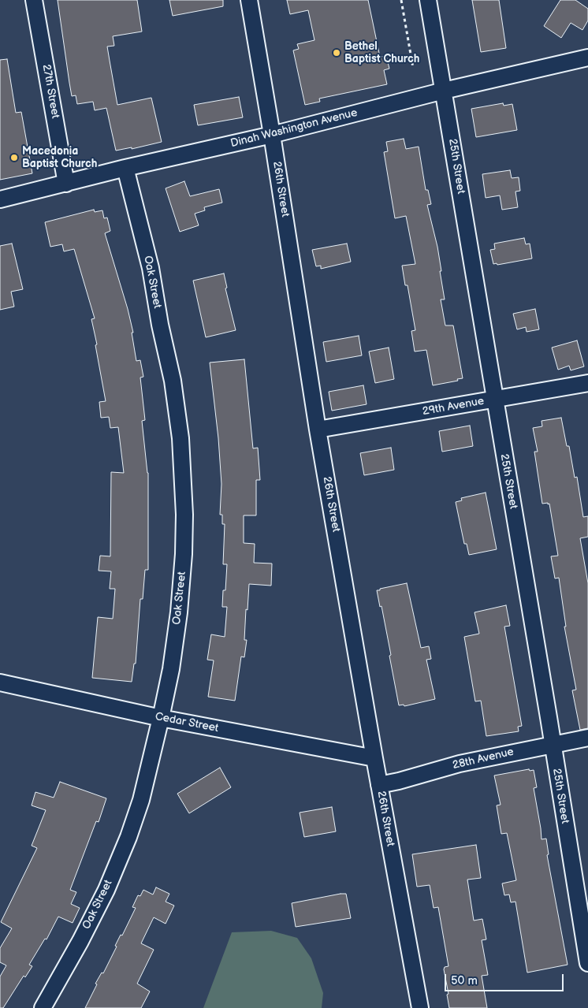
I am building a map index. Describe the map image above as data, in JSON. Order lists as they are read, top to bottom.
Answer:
{
  "streets": {
    "street": [
      "27th Street",
      "Dinah Washington Avenue",
      "25th Street",
      "26th Street",
      "Oak Street",
      "29th Avenue",
      "Cedar Street",
      "28th Avenue"
    ]
  },
  "crossings": [
    ["27th Street", "Dinah Washington Avenue"],
    ["Dinah Washington Avenue", "25th Street"],
    ["Dinah Washington Avenue", "26th Street"],
    ["Dinah Washington Avenue", "Oak Street"],
    ["25th Street", "29th Avenue"],
    ["25th Street", "28th Avenue"],
    ["26th Street", "29th Avenue"],
    ["26th Street", "Cedar Street"],
    ["26th Street", "28th Avenue"],
    ["Oak Street", "Cedar Street"]
  ],
  "places": ["Bethel Baptist Church", "Macedonia Baptist Church"],
  "scale_bar": "50 m"
}
